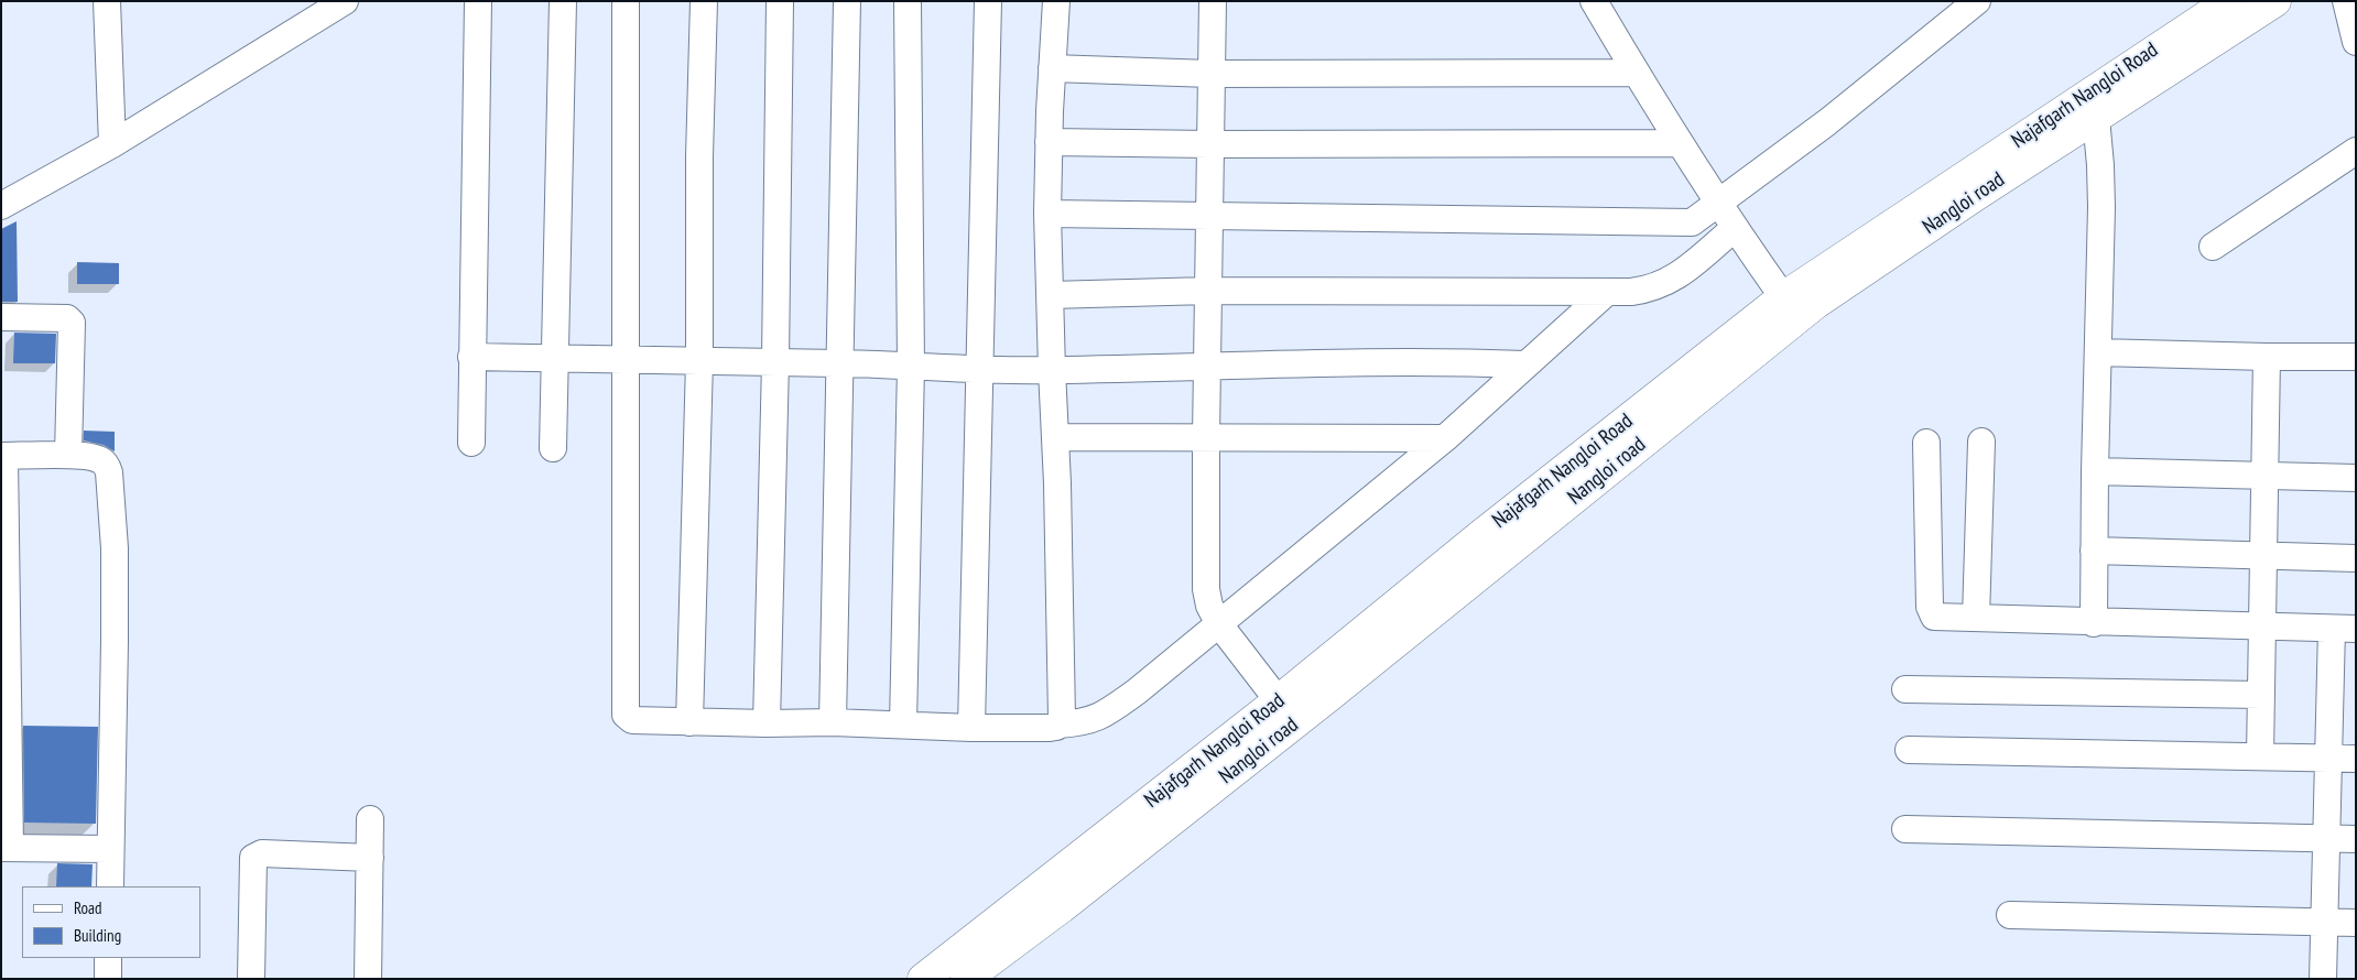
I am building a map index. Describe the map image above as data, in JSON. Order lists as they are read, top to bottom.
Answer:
{
  "streets": {
    "main road": ["Najafgarh Nangloi Road", "Nangloi road"]
  },
  "crossings": [
    ["Najafgarh Nangloi Road", "Nangloi road"]
  ],
  "legend": ["Road", "Building"]
}
